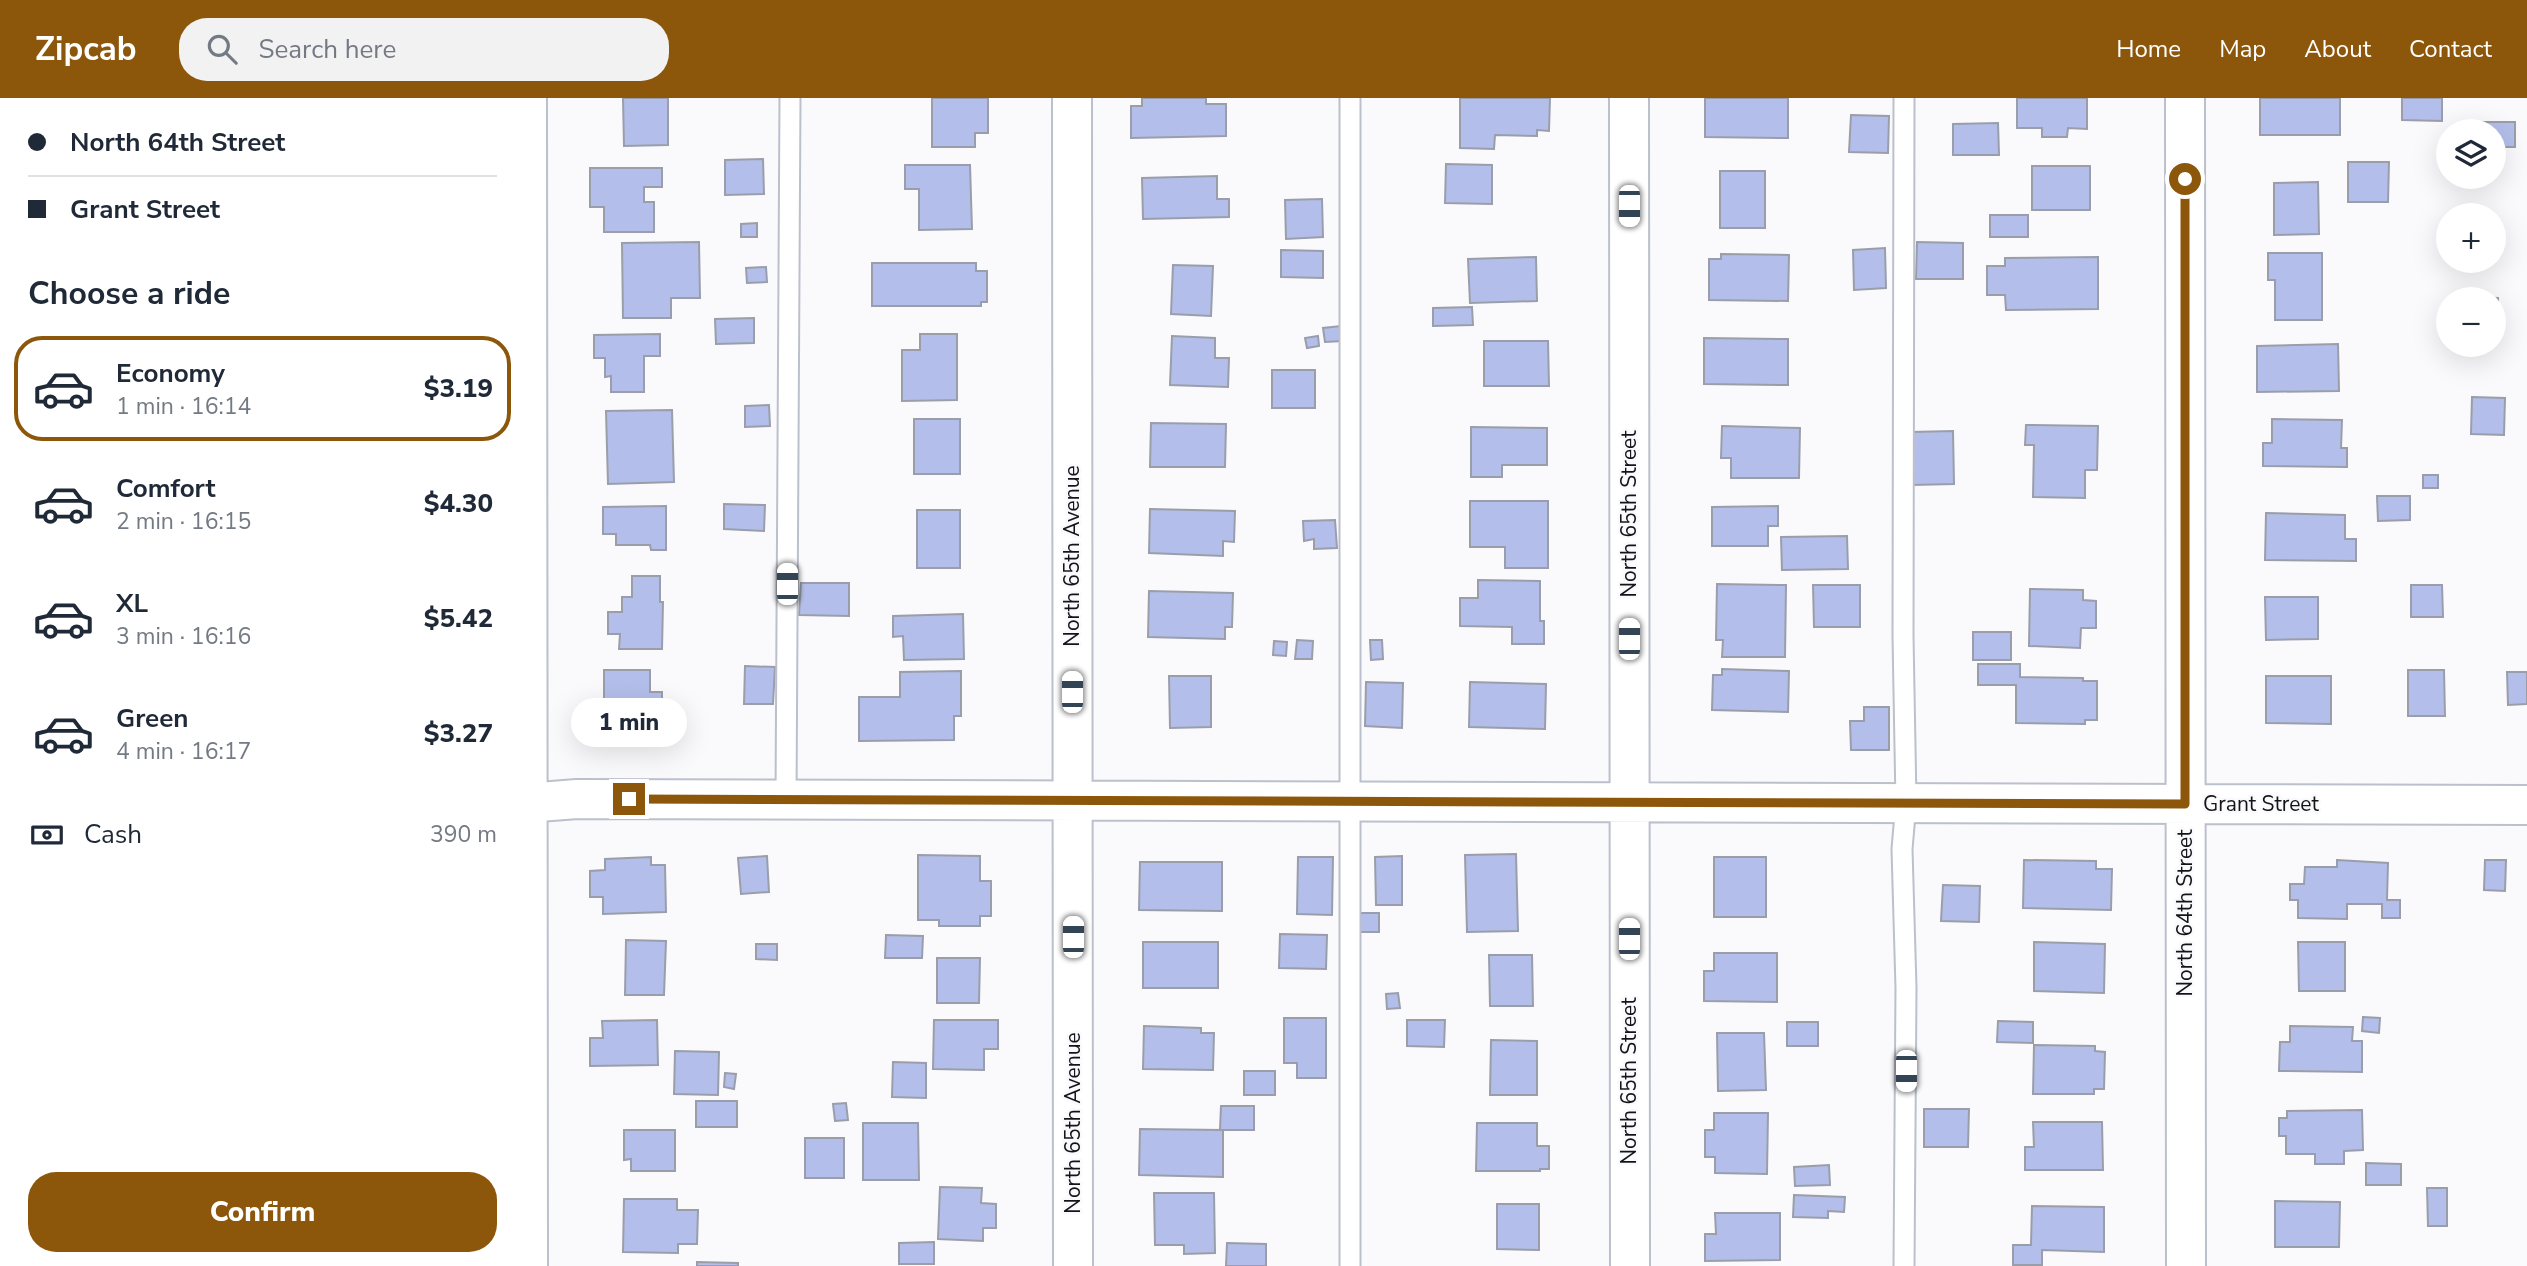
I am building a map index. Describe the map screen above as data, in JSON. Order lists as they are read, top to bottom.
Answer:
{
  "streets": {
    "street": [
      "North 65th Street",
      "North 65th Avenue",
      "Grant Street",
      "North 64th Street"
    ]
  },
  "crossings": [
    ["North 65th Street", "Grant Street"],
    ["North 65th Avenue", "Grant Street"],
    ["Grant Street", "North 64th Street"]
  ],
  "page": {
    "header": "Zipcab",
    "search": "Search here",
    "nav": [
      "Home",
      "Map",
      "About",
      "Contact"
    ],
    "banner": ["North 64th Street", "Grant Street"],
    "map_buttons": ["+", "−"],
    "heading": "Choose a ride",
    "list": [
      {
        "name": "Economy",
        "note": "1 min · 16:14",
        "value": "$3.19"
      },
      {
        "name": "Comfort",
        "note": "2 min · 16:15",
        "value": "$4.30"
      },
      {
        "name": "XL",
        "note": "3 min · 16:16",
        "value": "$5.42"
      },
      {
        "name": "Green",
        "note": "4 min · 16:17",
        "value": "$3.27"
      }
    ],
    "bubble": "1 min",
    "pay": ["Cash", "390 m"],
    "buttons": "Confirm"
  }
}
